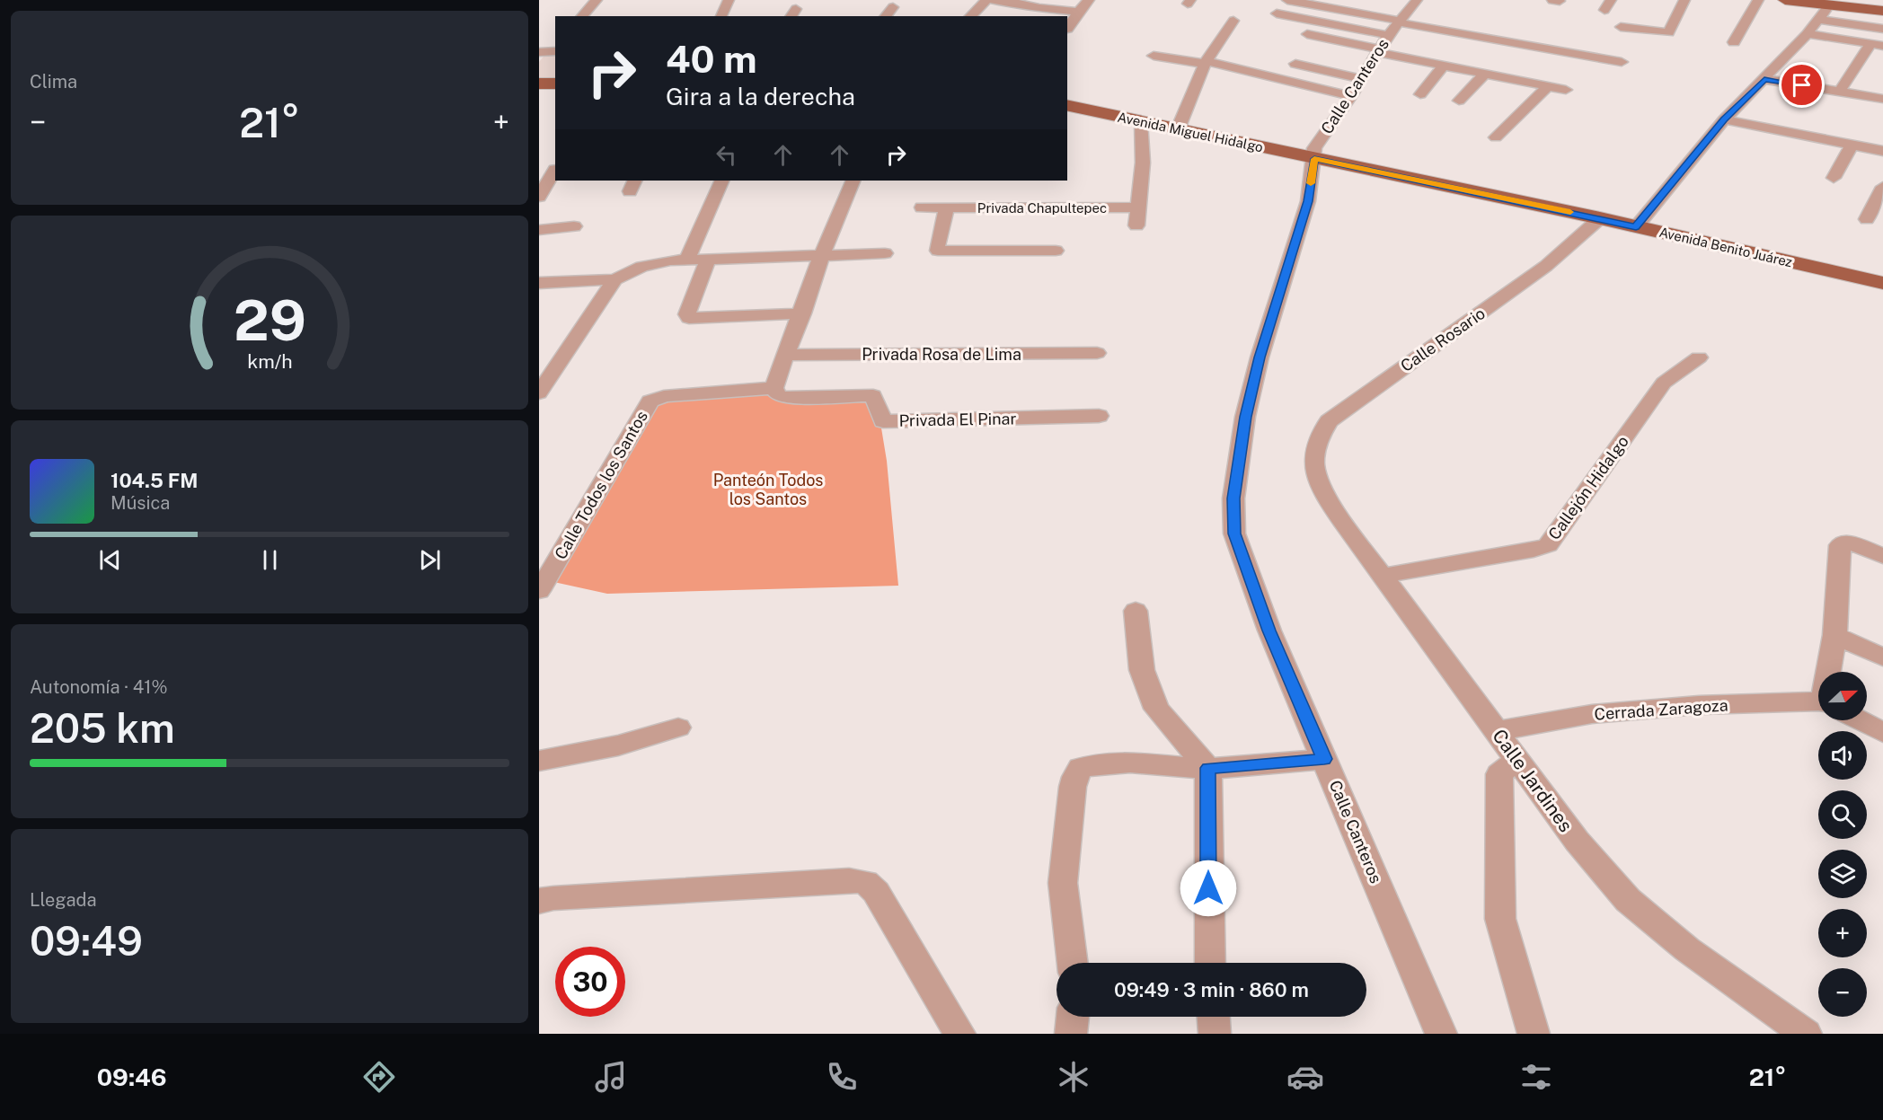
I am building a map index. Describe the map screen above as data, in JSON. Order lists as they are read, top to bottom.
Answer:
{
  "streets": {
    "main road": ["Avenida Miguel Hidalgo", "Avenida Benito Juárez"],
    "street": [
      "Calle Canteros",
      "Privada Chapultepec",
      "Calle Rosario",
      "Privada Rosa de Lima",
      "Privada El Pinar",
      "Calle Todos los Santos",
      "Callejón Hidalgo",
      "Cerrada Zaragoza",
      "Calle Jardines"
    ]
  },
  "crossings": [
    ["Calle Canteros", "Avenida Miguel Hidalgo"],
    ["Calle Canteros", "Avenida Benito Juárez"],
    ["Avenida Miguel Hidalgo", "Avenida Benito Juárez"],
    ["Avenida Benito Juárez", "Calle Rosario"],
    ["Calle Rosario", "Calle Jardines"],
    ["Privada El Pinar", "Calle Todos los Santos"],
    ["Callejón Hidalgo", "Calle Jardines"],
    ["Cerrada Zaragoza", "Calle Jardines"]
  ],
  "parks": ["Panteón Todos los Santos"],
  "north": "right",
  "page": {
    "tile": [
      "Clima",
      ["Autonomía · 41%", "205 km"],
      ["Llegada", "09:49"]
    ],
    "turn": ["40 m", "Gira a la derecha"],
    "heat": ["−", "21°", "+"],
    "song": ["104.5 FM", "Música"],
    "map_buttons": ["+", "−"],
    "limit": "30",
    "trip": "09:49 · 3 min · 860 m",
    "tabs": ["09:46", "21°"],
    "gauge": ["29", "km/h"]
  }
}
